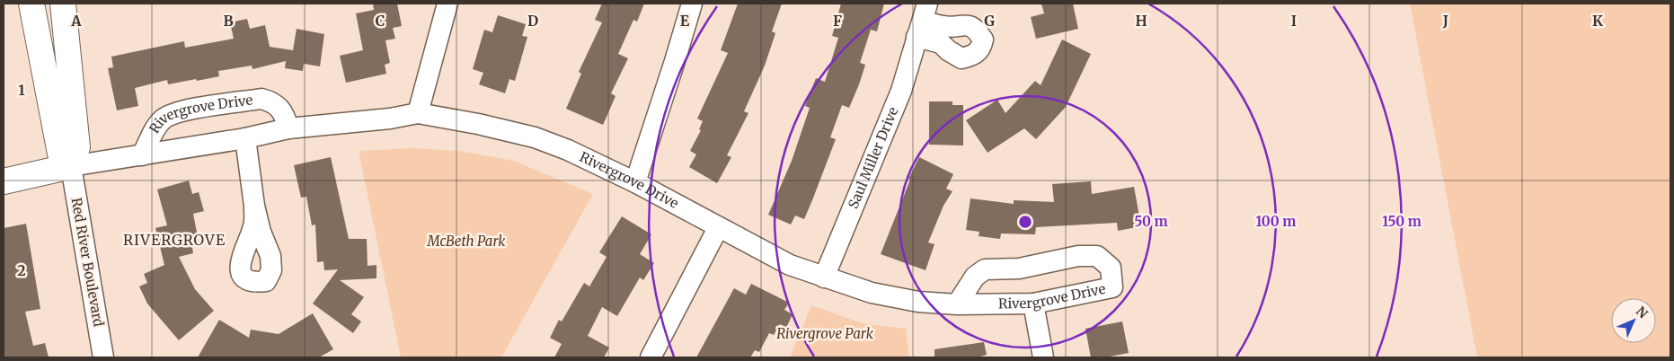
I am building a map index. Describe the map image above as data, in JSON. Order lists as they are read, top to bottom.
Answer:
{
  "streets": {
    "street": ["Rivergrove Drive", "Saul Miller Drive", "Red River Boulevard"]
  },
  "crossings": [
    ["Rivergrove Drive", "Saul Miller Drive"],
    ["Rivergrove Drive", "Red River Boulevard"]
  ],
  "districts": ["RIVERGROVE"],
  "parks": ["McBeth Park", "Rivergrove Park"],
  "north": "top right",
  "grid": {
    "columns": [
      "A",
      "B",
      "C",
      "D",
      "E",
      "F",
      "G",
      "H",
      "I",
      "J",
      "K"
    ],
    "rows": ["1", "2"]
  },
  "rings": ["50 m", "100 m", "150 m"]
}
